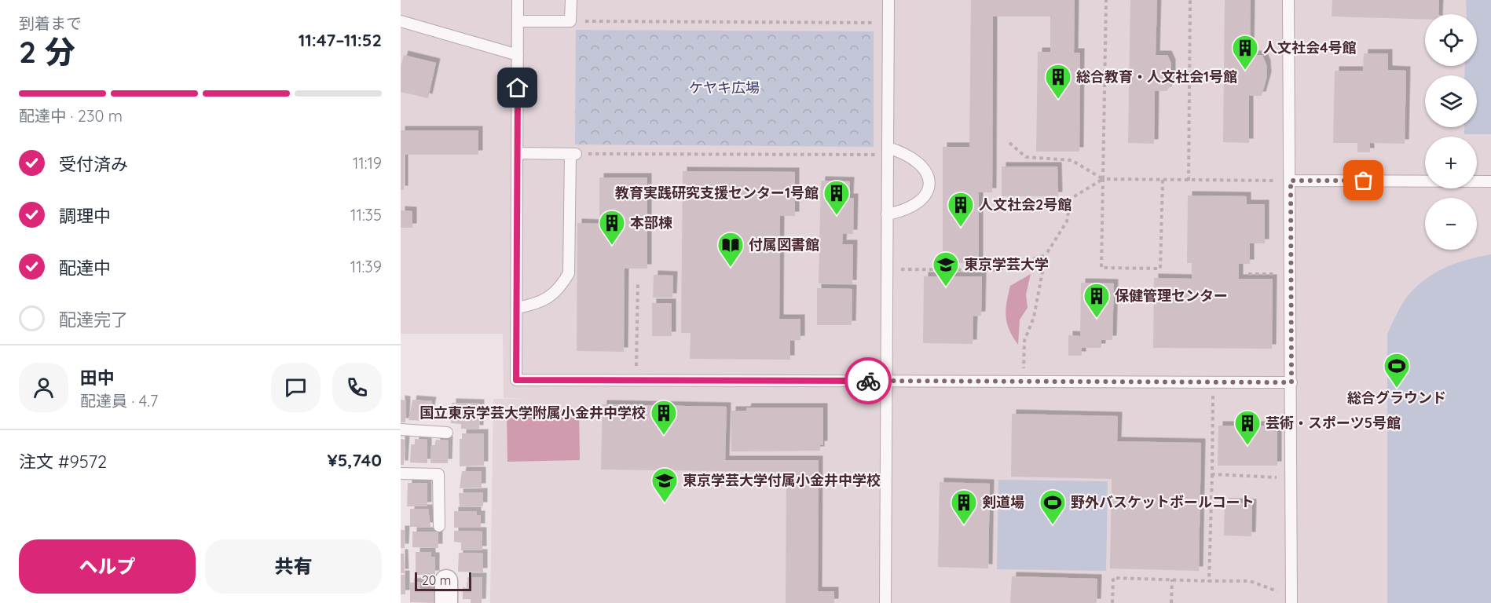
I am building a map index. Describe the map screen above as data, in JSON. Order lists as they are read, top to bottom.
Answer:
{
  "parks": ["ケヤキ広場"],
  "places": {
    "building": [
      "人文社会4号館",
      "総合教育・人文社会1号館",
      "教育実践研究支援センター1号館",
      "人文社会2号館",
      "本部棟",
      "保健管理センター",
      "国立東京学芸大学附属小金井中学校",
      "芸術・スポーツ5号館",
      "剣道場"
    ],
    "library": ["付属図書館"],
    "school or university": ["東京学芸大学", "東京学芸大学付属小金井中学校"],
    "sports": ["総合グラウンド", "野外バスケットボールコート"]
  },
  "scale_bar": "20 m",
  "page": {
    "heading": ["2 分", "到着まで", "11:47–11:52"],
    "panel": [
      "田中",
      "配達員 · 4.7",
      "注文 #9572",
      "¥5,740"
    ],
    "map_buttons": ["+", "−"],
    "bar": "配達中 · 230 m",
    "list": [
      ["受付済み", "11:19"],
      ["調理中", "11:35"],
      ["配達中", "11:39"],
      "配達完了"
    ],
    "buttons": ["ヘルプ", "共有"],
    "scale": "20 m"
  }
}
